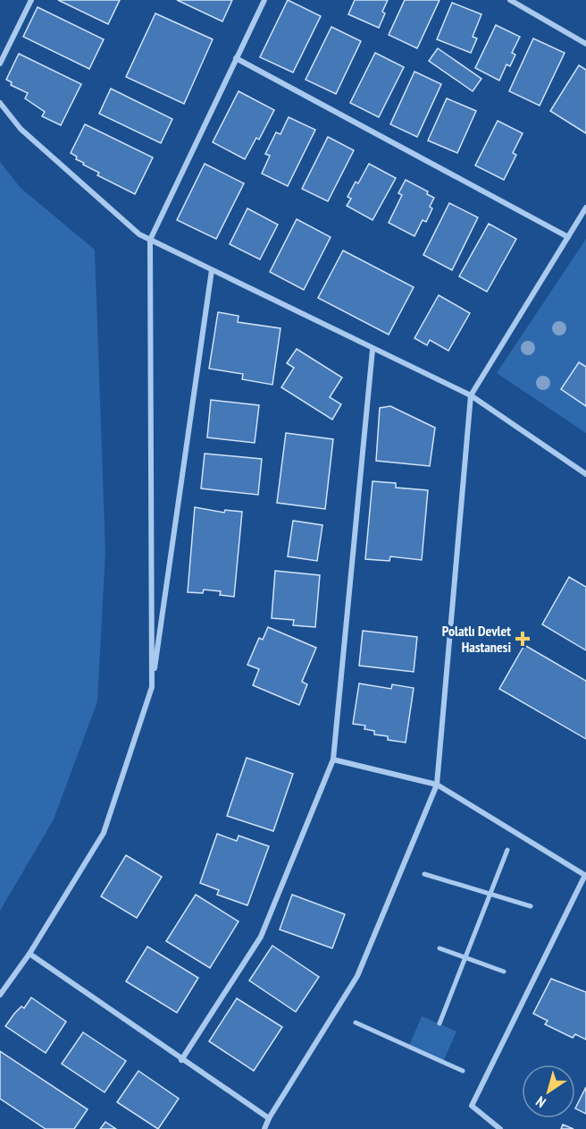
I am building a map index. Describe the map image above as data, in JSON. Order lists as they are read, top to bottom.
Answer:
{
  "places": {
    "health": ["Polatlı Devlet Hastanesi"]
  },
  "north": "bottom left"
}
